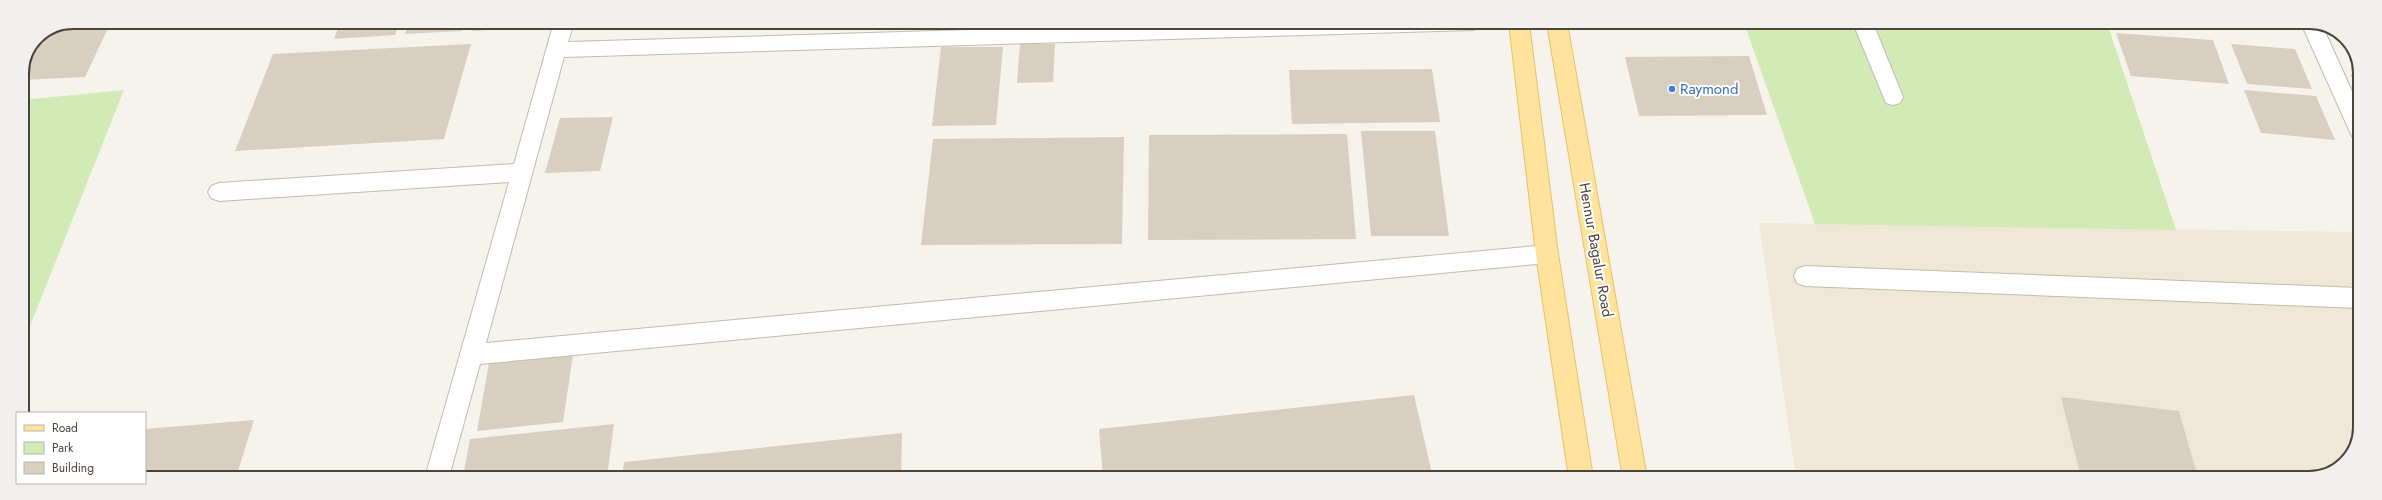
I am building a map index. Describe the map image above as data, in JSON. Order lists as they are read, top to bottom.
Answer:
{
  "streets": {
    "main road": ["Hennur Bagalur Road"]
  },
  "places": ["Raymond"],
  "legend": ["Road", "Park", "Building"]
}
